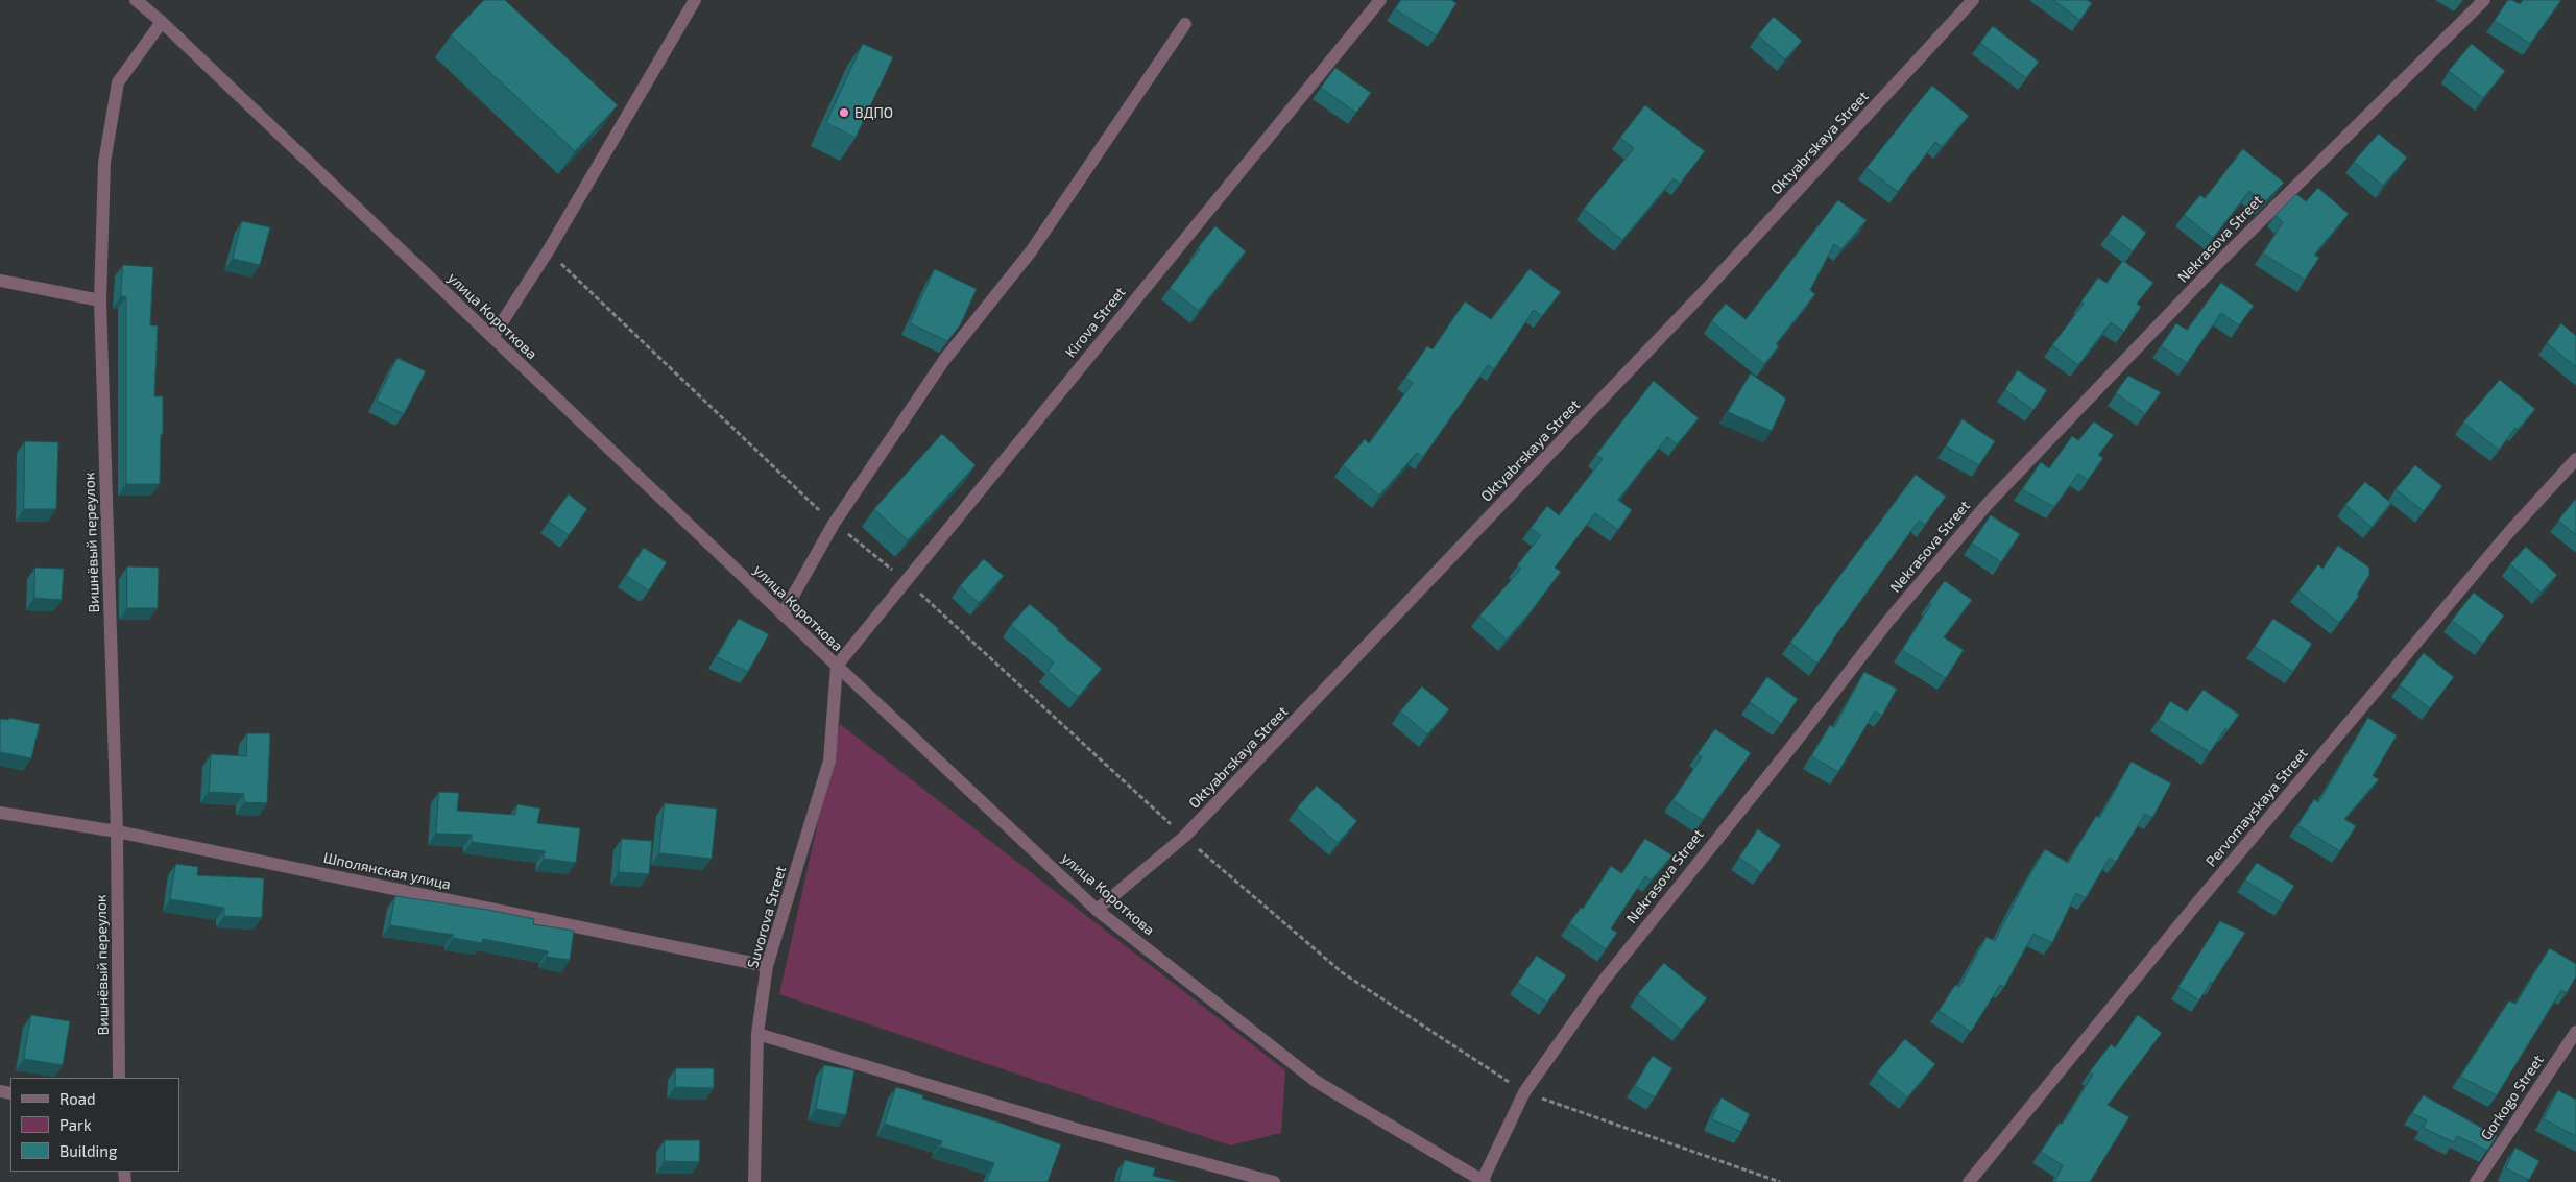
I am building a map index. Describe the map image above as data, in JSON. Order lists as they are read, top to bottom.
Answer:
{
  "streets": {
    "street": [
      "Oktyabrskaya Street",
      "Nekrasova Street",
      "улица Короткова",
      "Kirova Street",
      "Вишнёвый переулок",
      "Pervomayskaya Street",
      "Шполянская улица",
      "Suvorova Street",
      "Gorkogo Street"
    ]
  },
  "crossings": [
    ["Oktyabrskaya Street", "улица Короткова"],
    ["Nekrasova Street", "улица Короткова"],
    ["улица Короткова", "Kirova Street"],
    ["улица Короткова", "Вишнёвый переулок"],
    ["улица Короткова", "Suvorova Street"],
    ["Kirova Street", "Suvorova Street"],
    ["Вишнёвый переулок", "Шполянская улица"],
    ["Шполянская улица", "Suvorova Street"]
  ],
  "places": ["ВДПО"],
  "legend": ["Road", "Park", "Building"]
}
